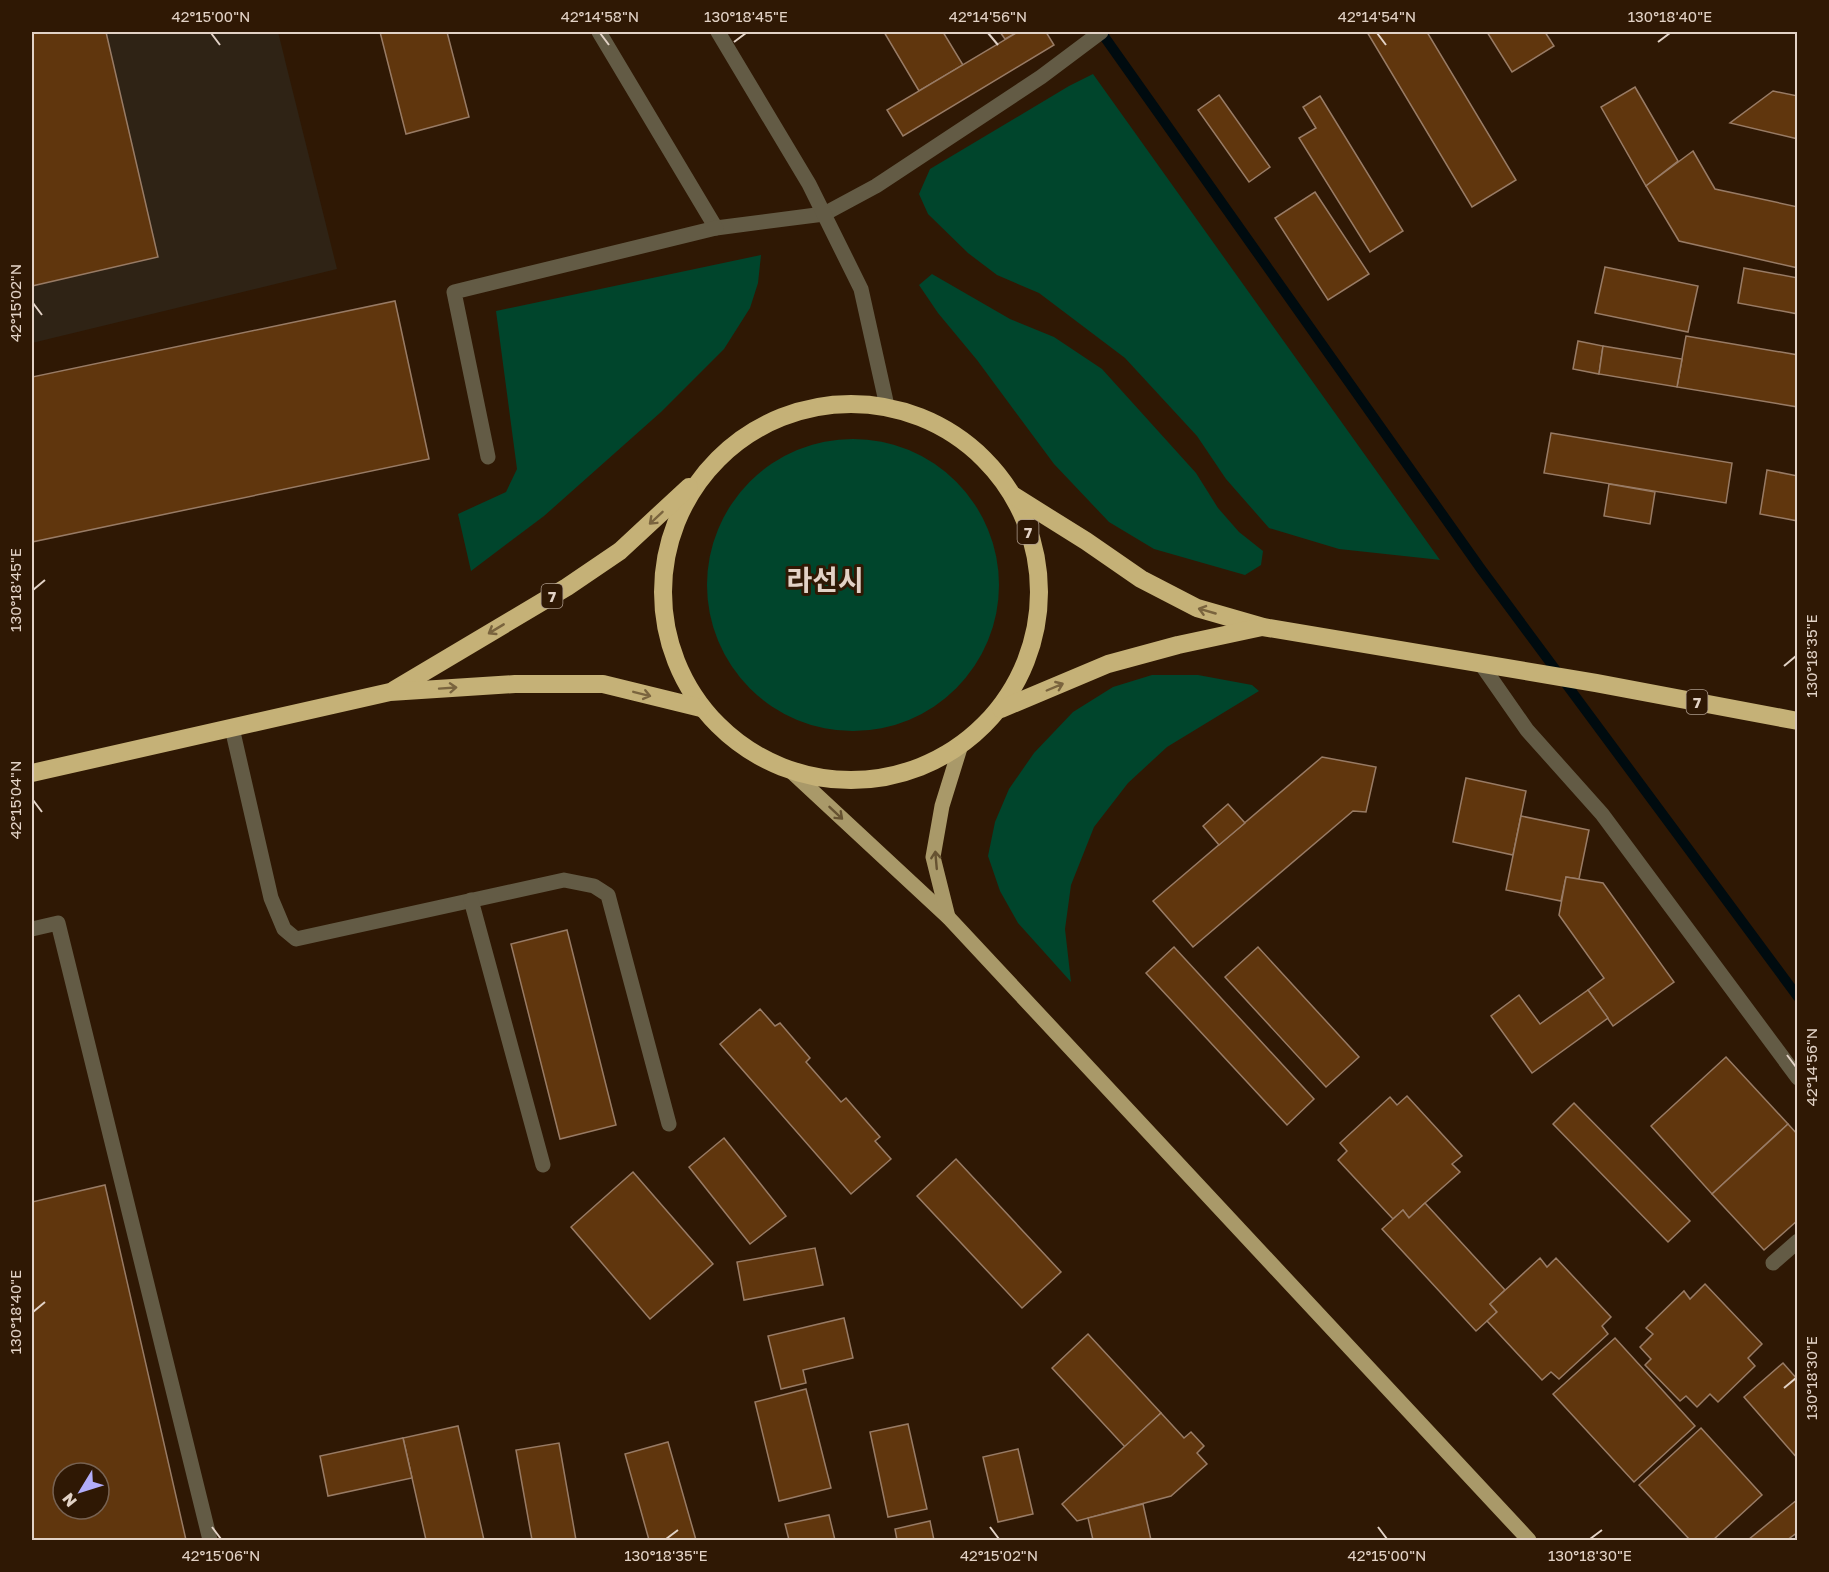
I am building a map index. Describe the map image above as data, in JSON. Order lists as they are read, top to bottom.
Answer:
{
  "streets": {
    "highway": ["7"]
  },
  "districts": ["라선시"],
  "north": "bottom left",
  "coordinates": [
    "42°15'00\"N",
    "42°14'58\"N",
    "130°18'45\"E",
    "42°14'56\"N",
    "42°14'54\"N",
    "130°18'40\"E",
    "42°15'02\"N",
    "130°18'35\"E",
    "42°15'04\"N",
    "130°18'30\"E",
    "42°15'06\"N"
  ]
}
